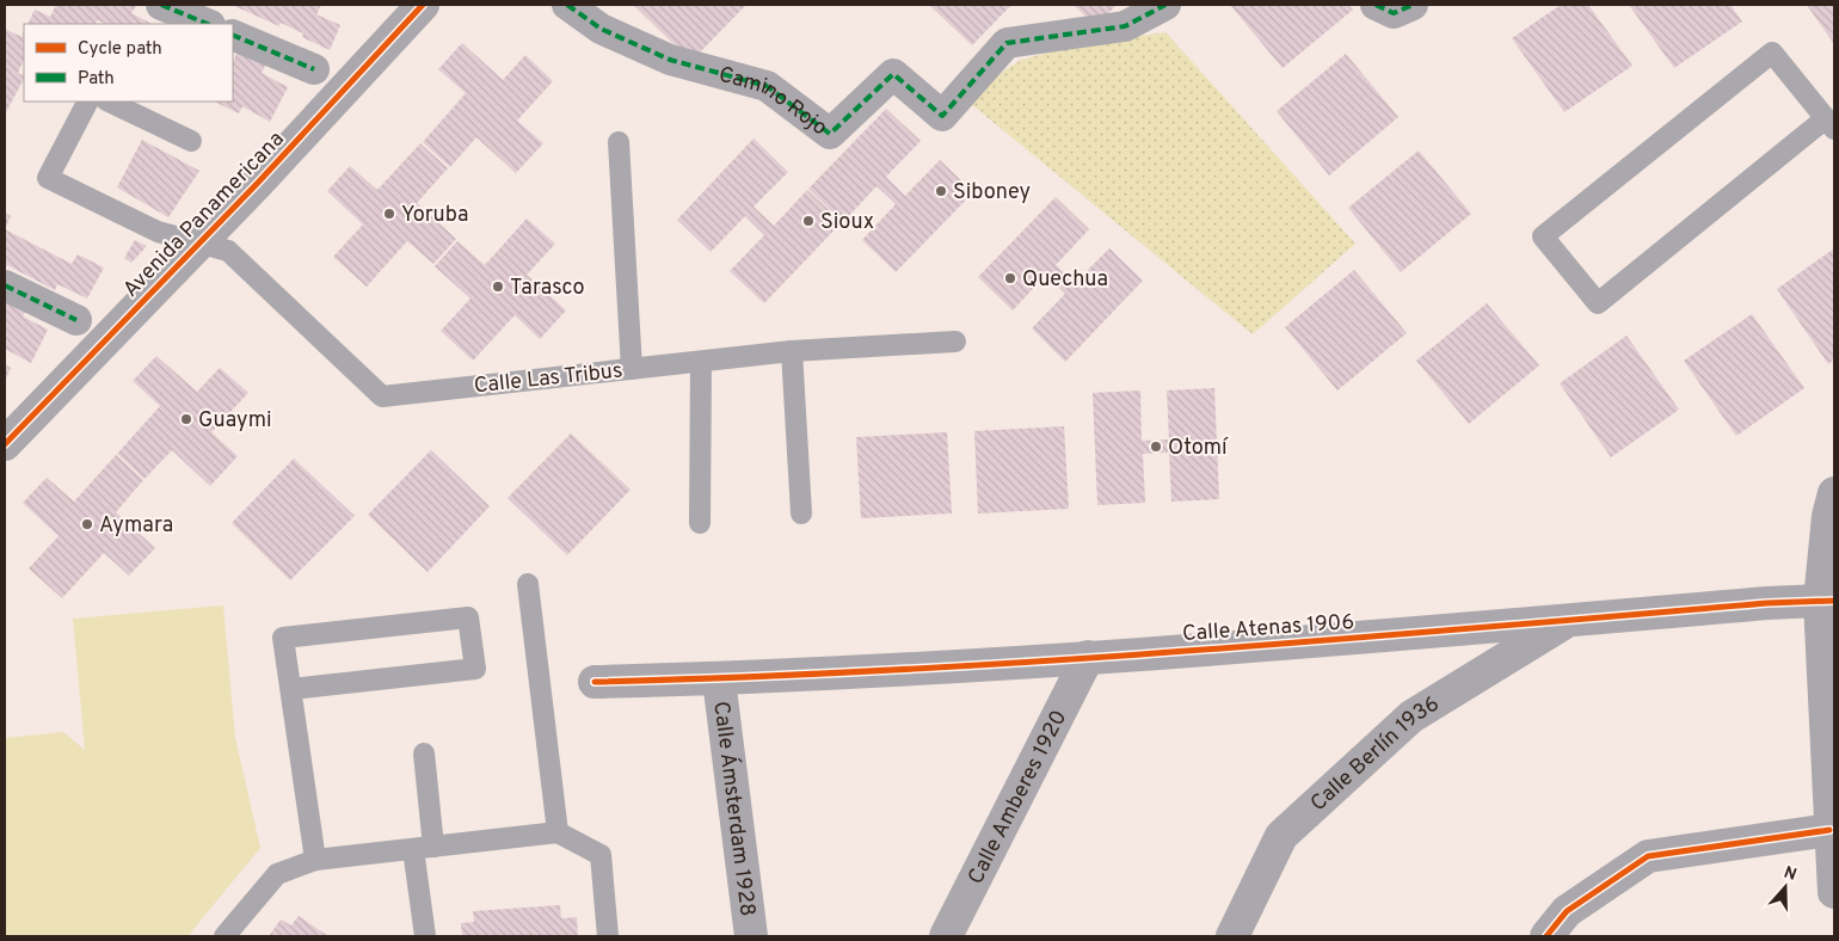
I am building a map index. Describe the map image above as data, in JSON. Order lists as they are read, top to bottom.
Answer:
{
  "streets": {
    "street": [
      "Camino Rojo",
      "Avenida Panamericana",
      "Calle Atenas 1906",
      "Calle Berlín 1936",
      "Calle Amberes 1920",
      "Calle Ámsterdam 1928"
    ],
    "lane": ["Calle Las Tribus"]
  },
  "crossings": [
    ["Avenida Panamericana", "Calle Las Tribus"],
    ["Calle Atenas 1906", "Calle Berlín 1936"],
    ["Calle Atenas 1906", "Calle Amberes 1920"],
    ["Calle Atenas 1906", "Calle Ámsterdam 1928"]
  ],
  "places": [
    "Siboney",
    "Yoruba",
    "Sioux",
    "Quechua",
    "Tarasco",
    "Guaymi",
    "Otomí",
    "Aymara"
  ],
  "legend": ["Cycle path", "Path"],
  "north": "top"
}
